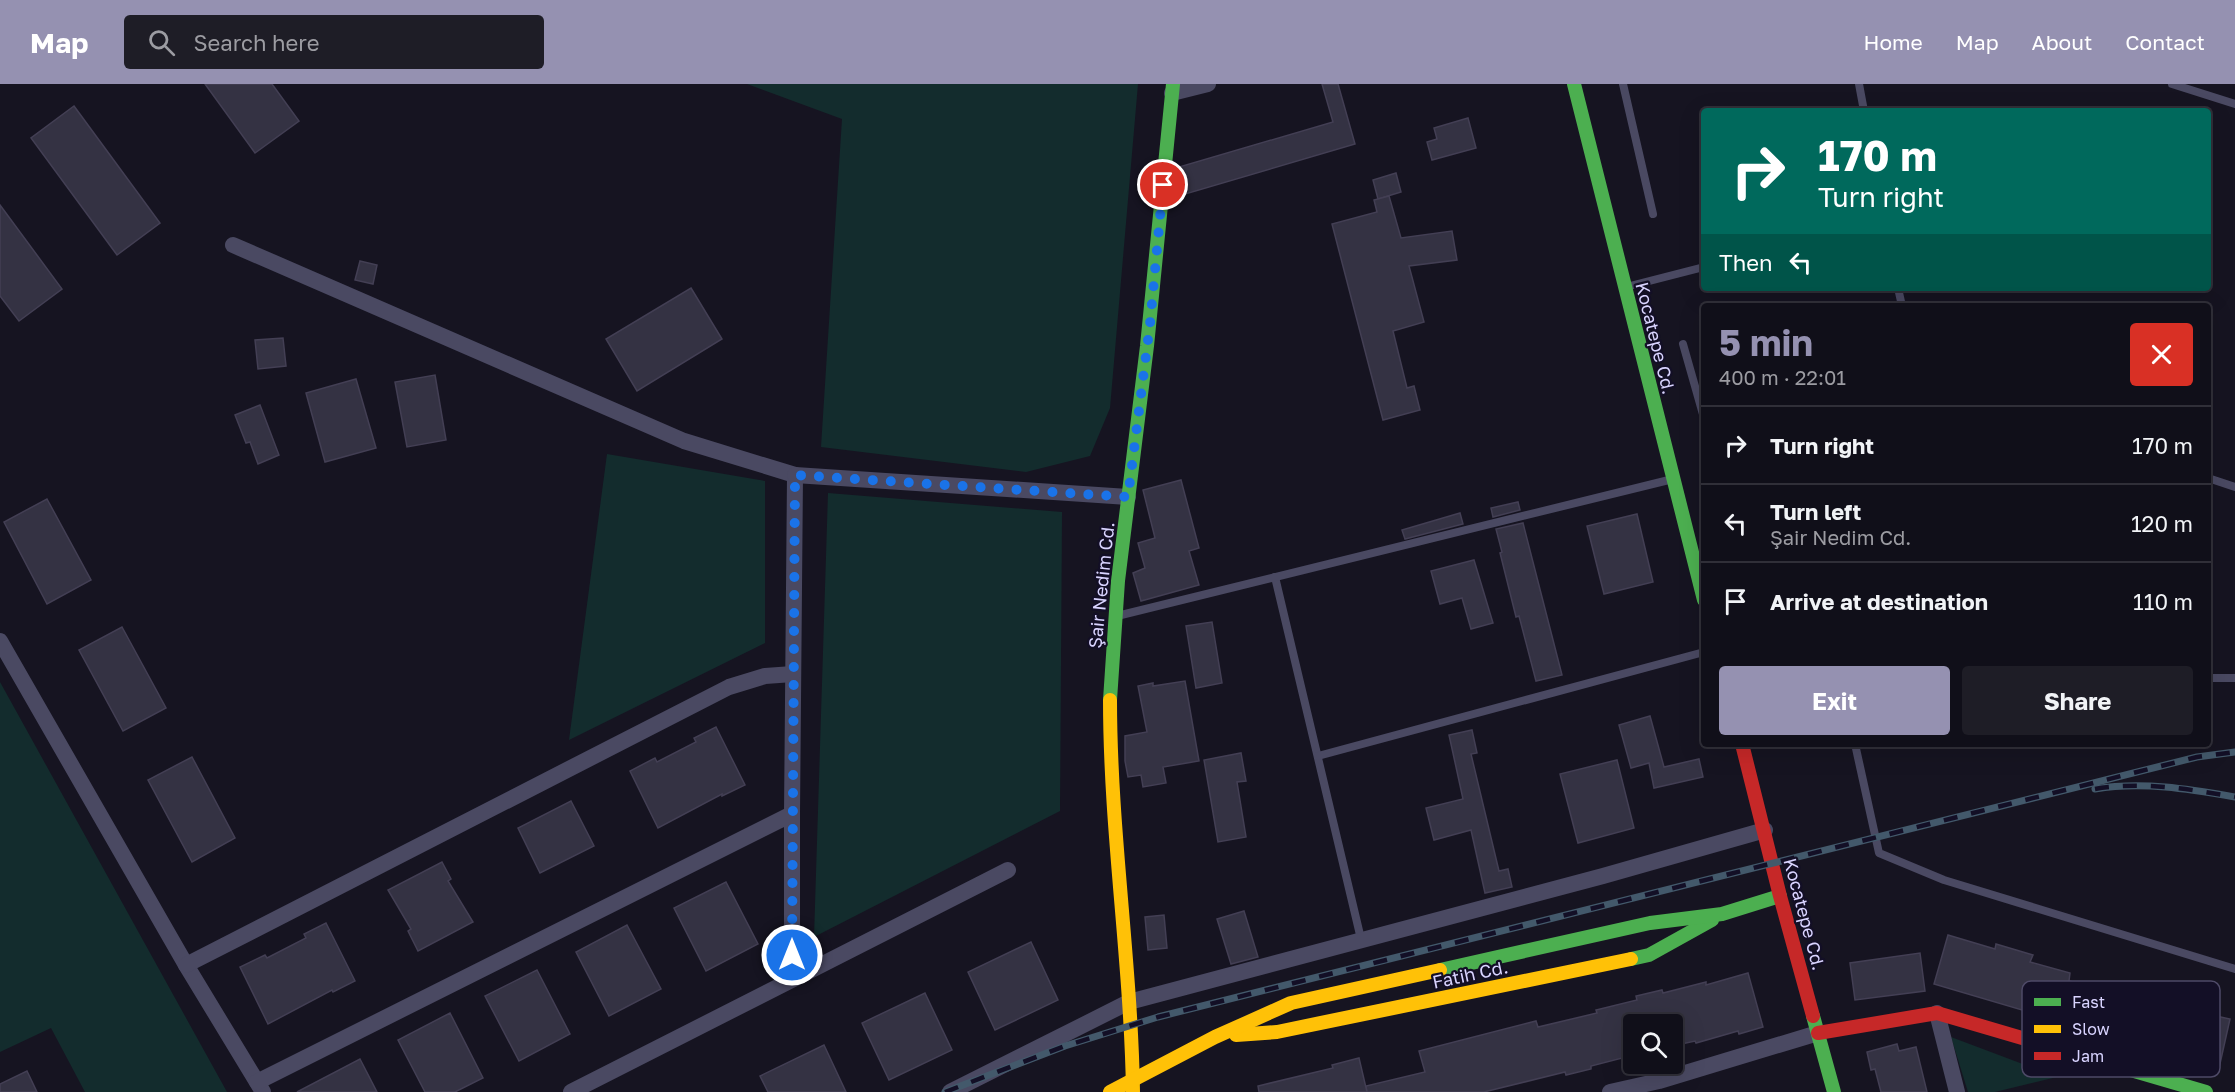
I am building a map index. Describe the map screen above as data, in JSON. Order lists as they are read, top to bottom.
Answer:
{
  "streets": {
    "street": ["Kocatepe Cd.", "Şair Nedim Cd.", "Fatih Cd."]
  },
  "crossings": [
    ["Kocatepe Cd.", "Fatih Cd."],
    ["Şair Nedim Cd.", "Fatih Cd."]
  ],
  "legend": ["Fast", "Slow", "Jam"],
  "page": {
    "header": "Map",
    "search": "Search here",
    "nav": [
      "Home",
      "Map",
      "About",
      "Contact"
    ],
    "turn": ["170 m", "Turn right"],
    "then": "Then",
    "heading": ["5 min", "400 m · 22:01"],
    "list": [
      {
        "name": "Turn right",
        "value": "170 m"
      },
      {
        "name": "Turn left",
        "note": "Şair Nedim Cd.",
        "value": "120 m"
      },
      {
        "name": "Arrive at destination",
        "value": "110 m"
      }
    ],
    "buttons": ["Exit", "Share"]
  }
}
